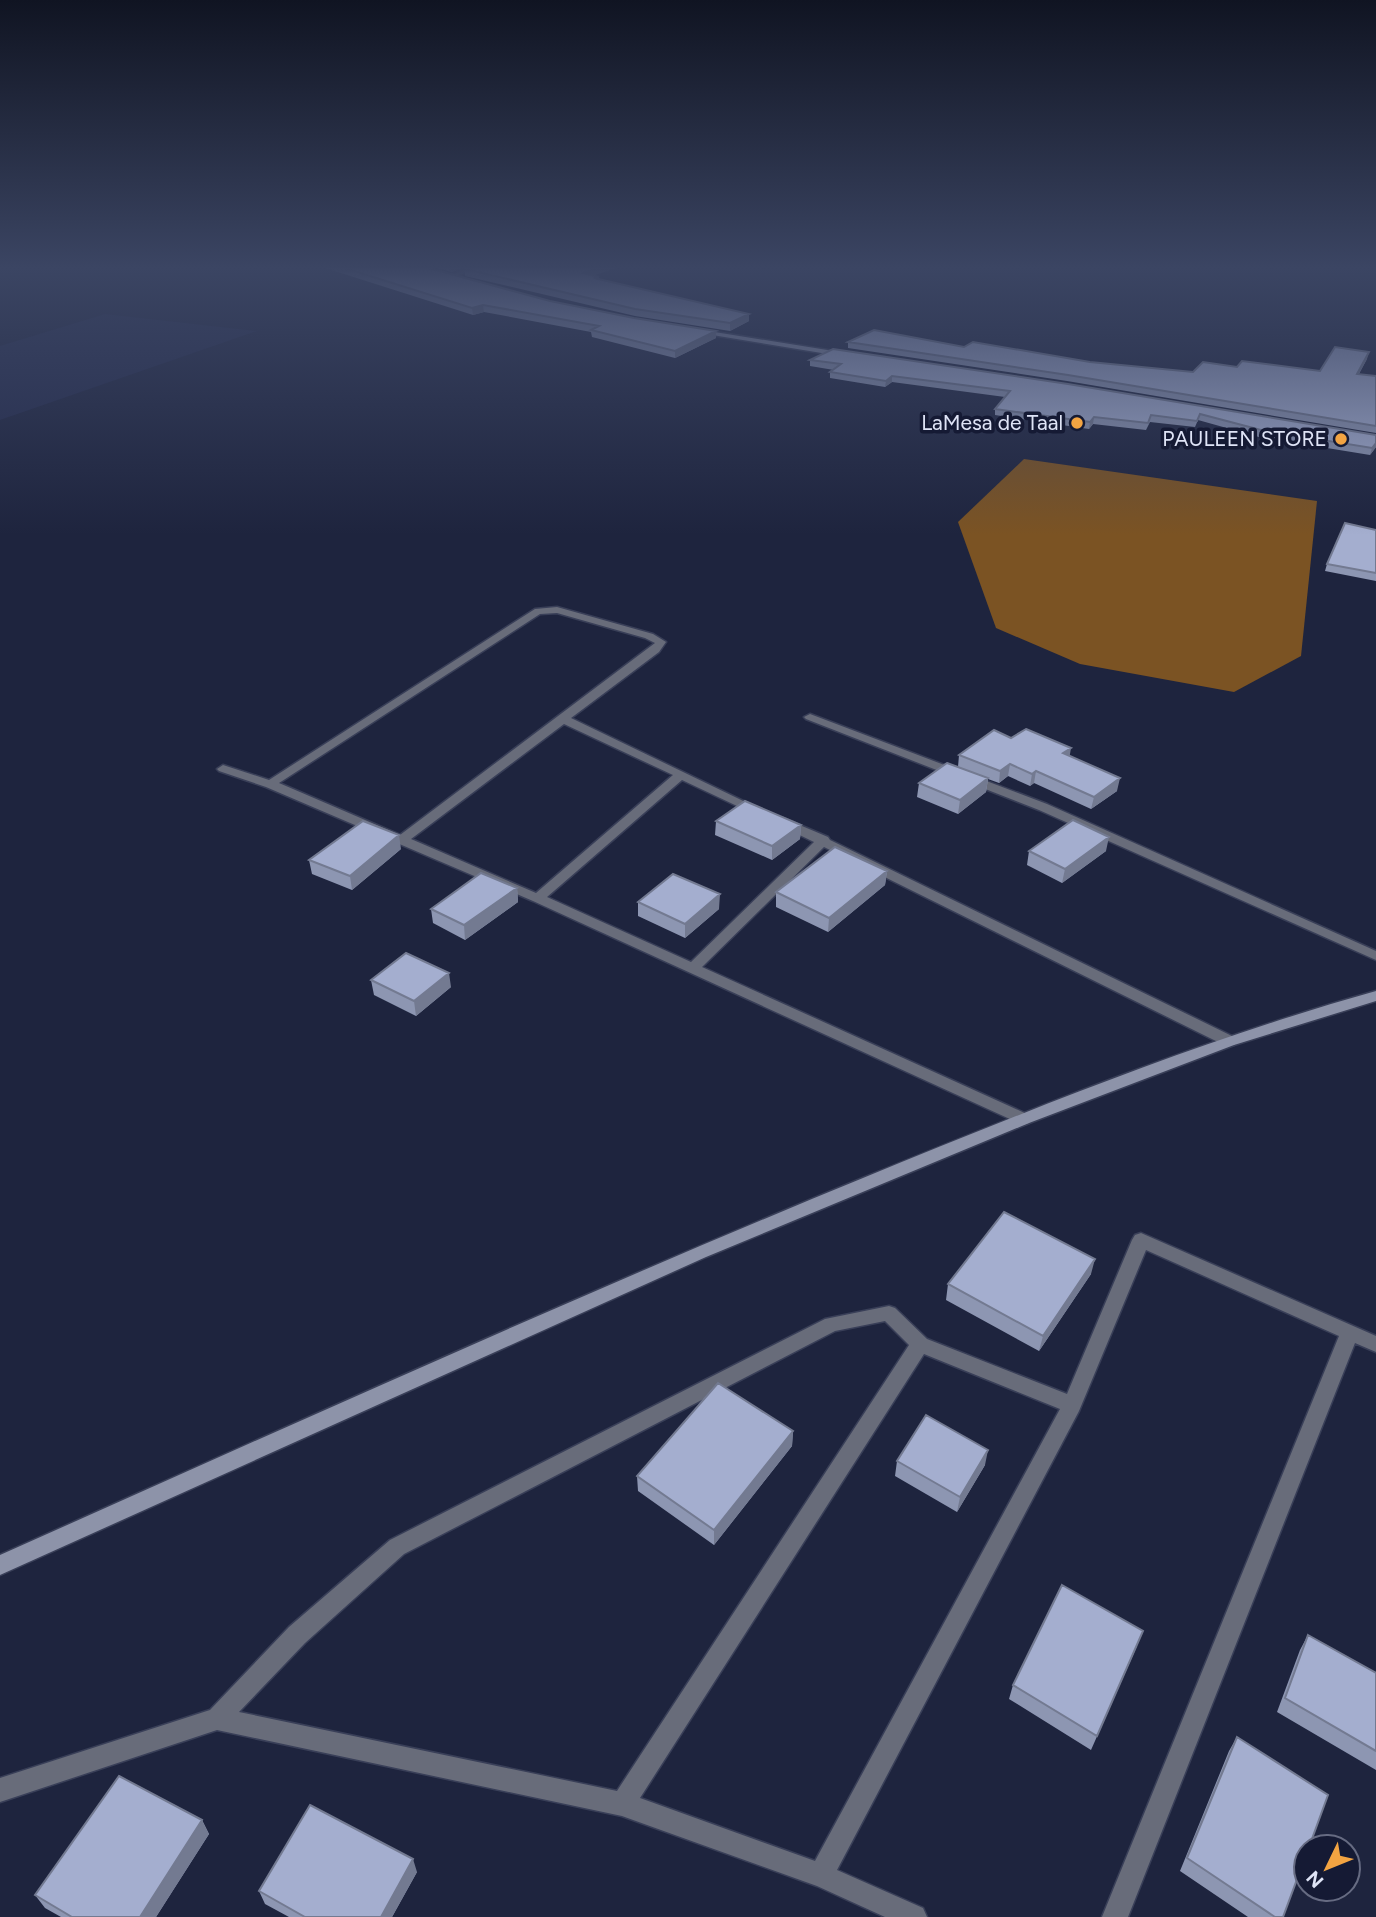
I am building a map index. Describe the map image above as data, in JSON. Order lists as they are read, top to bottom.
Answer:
{
  "places": ["LaMesa de Taal", "PAULEEN STORE"],
  "north": "bottom left"
}
